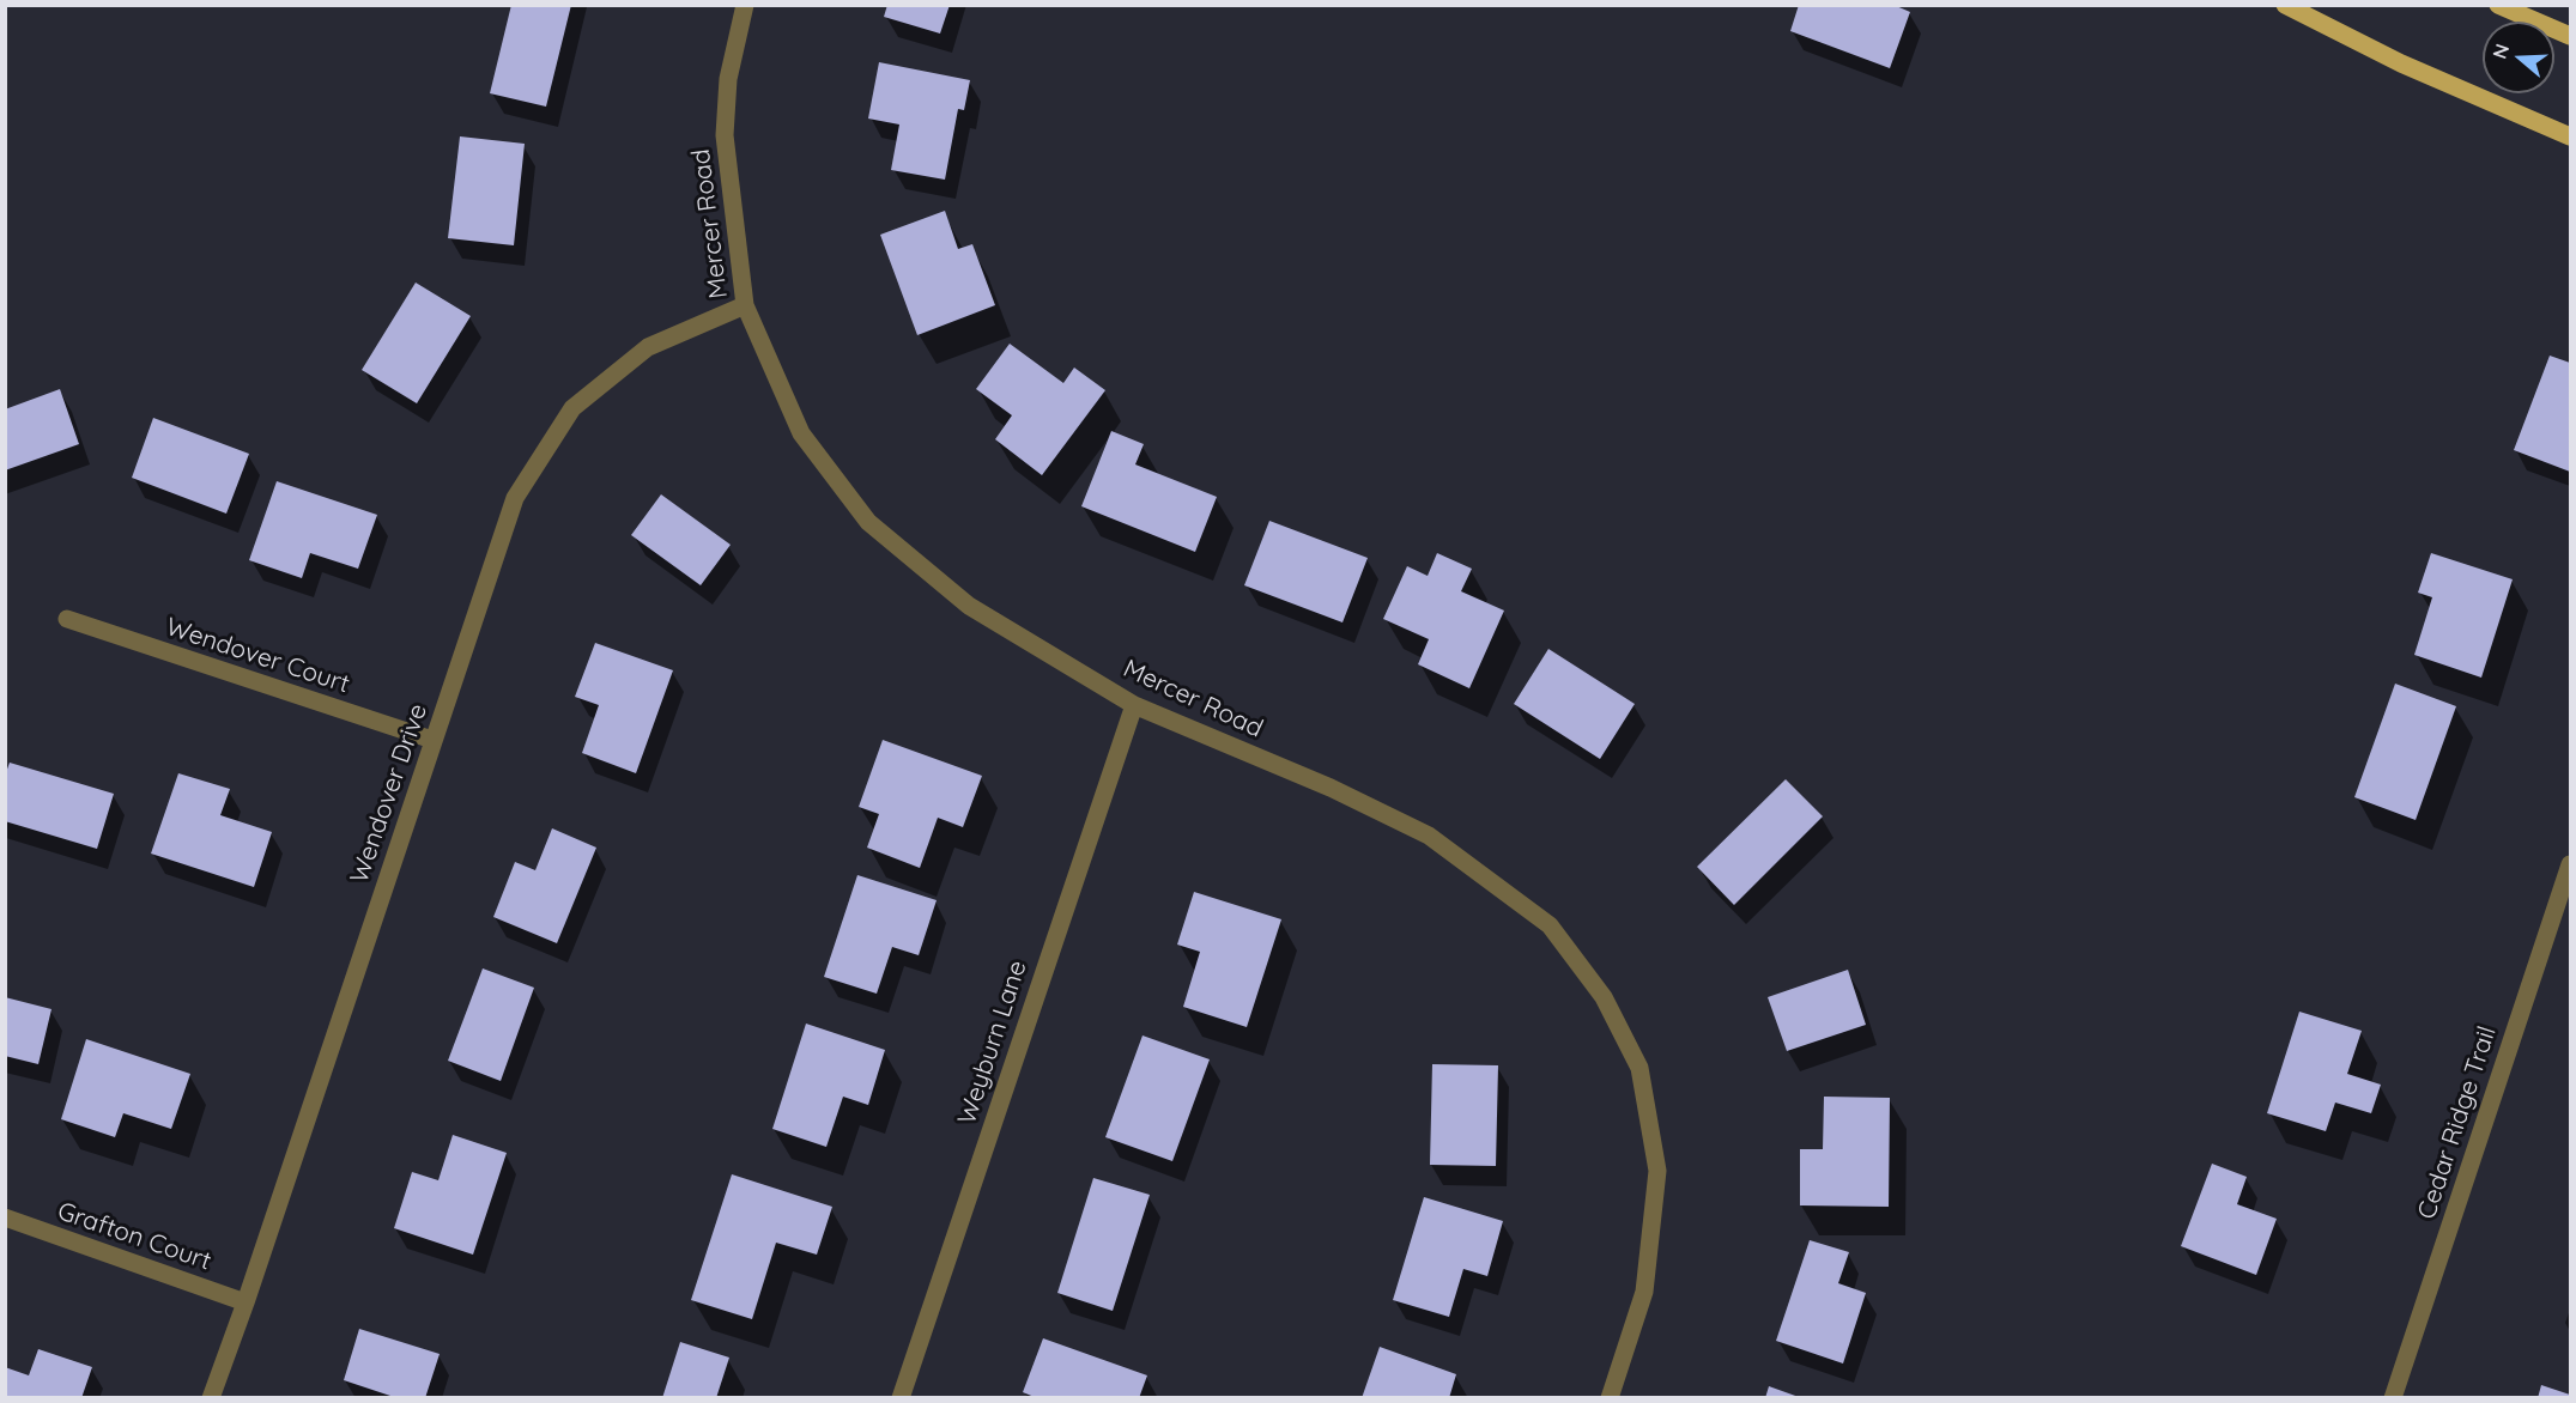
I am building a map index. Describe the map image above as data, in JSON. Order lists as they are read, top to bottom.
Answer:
{
  "streets": {
    "street": [
      "Mercer Road",
      "Wendover Court",
      "Wendover Drive",
      "Weyburn Lane",
      "Cedar Ridge Trail",
      "Grafton Court"
    ]
  },
  "crossings": [
    ["Mercer Road", "Wendover Drive"],
    ["Mercer Road", "Weyburn Lane"],
    ["Wendover Court", "Wendover Drive"],
    ["Wendover Drive", "Grafton Court"]
  ],
  "north": "left"
}
